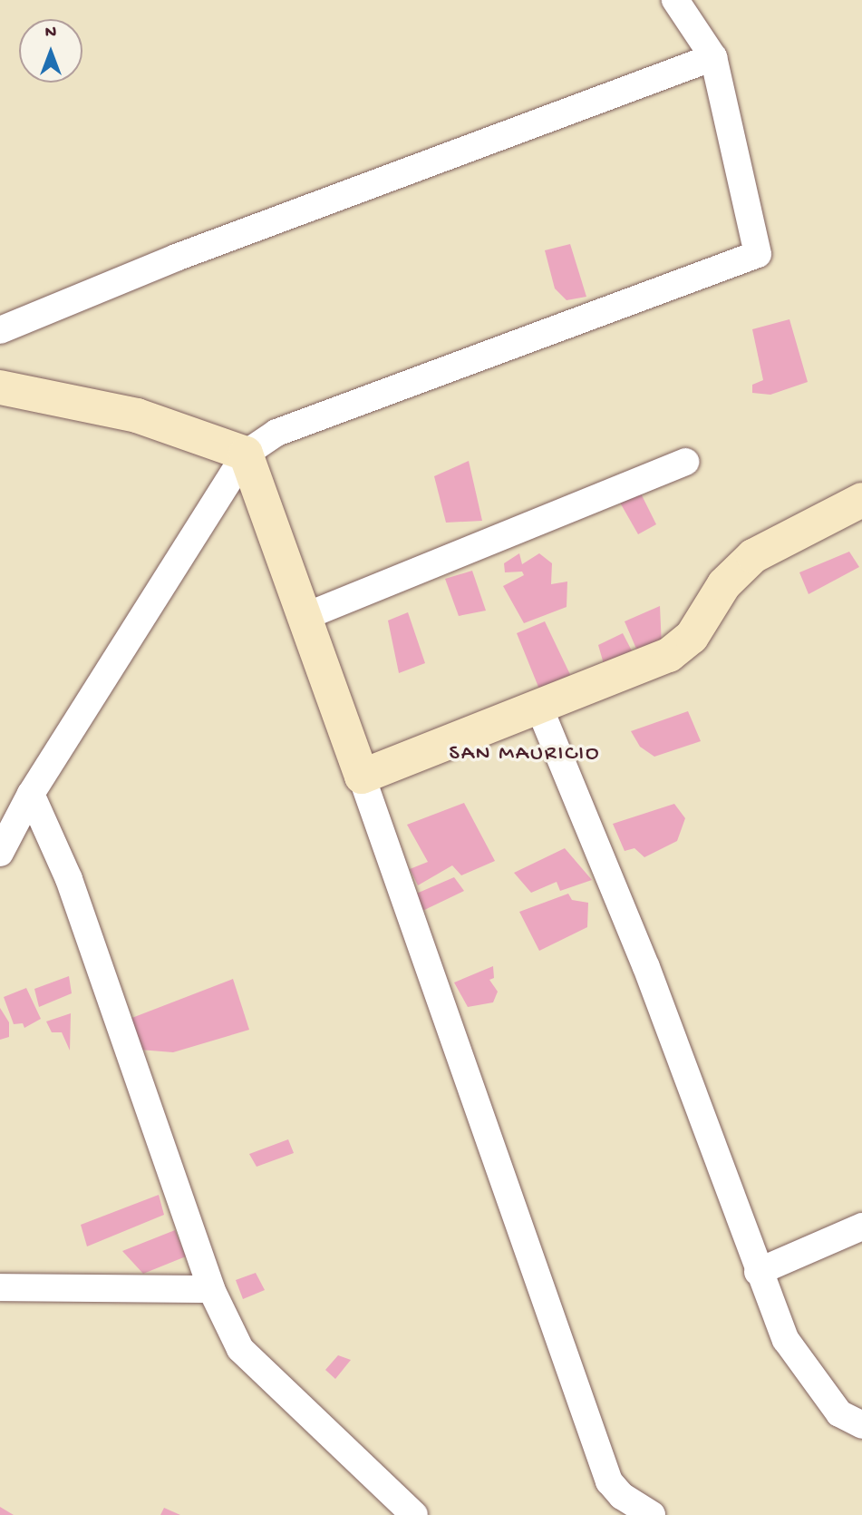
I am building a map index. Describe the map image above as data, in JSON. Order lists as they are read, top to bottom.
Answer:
{
  "districts": ["SAN MAURICIO"],
  "north": "top"
}
